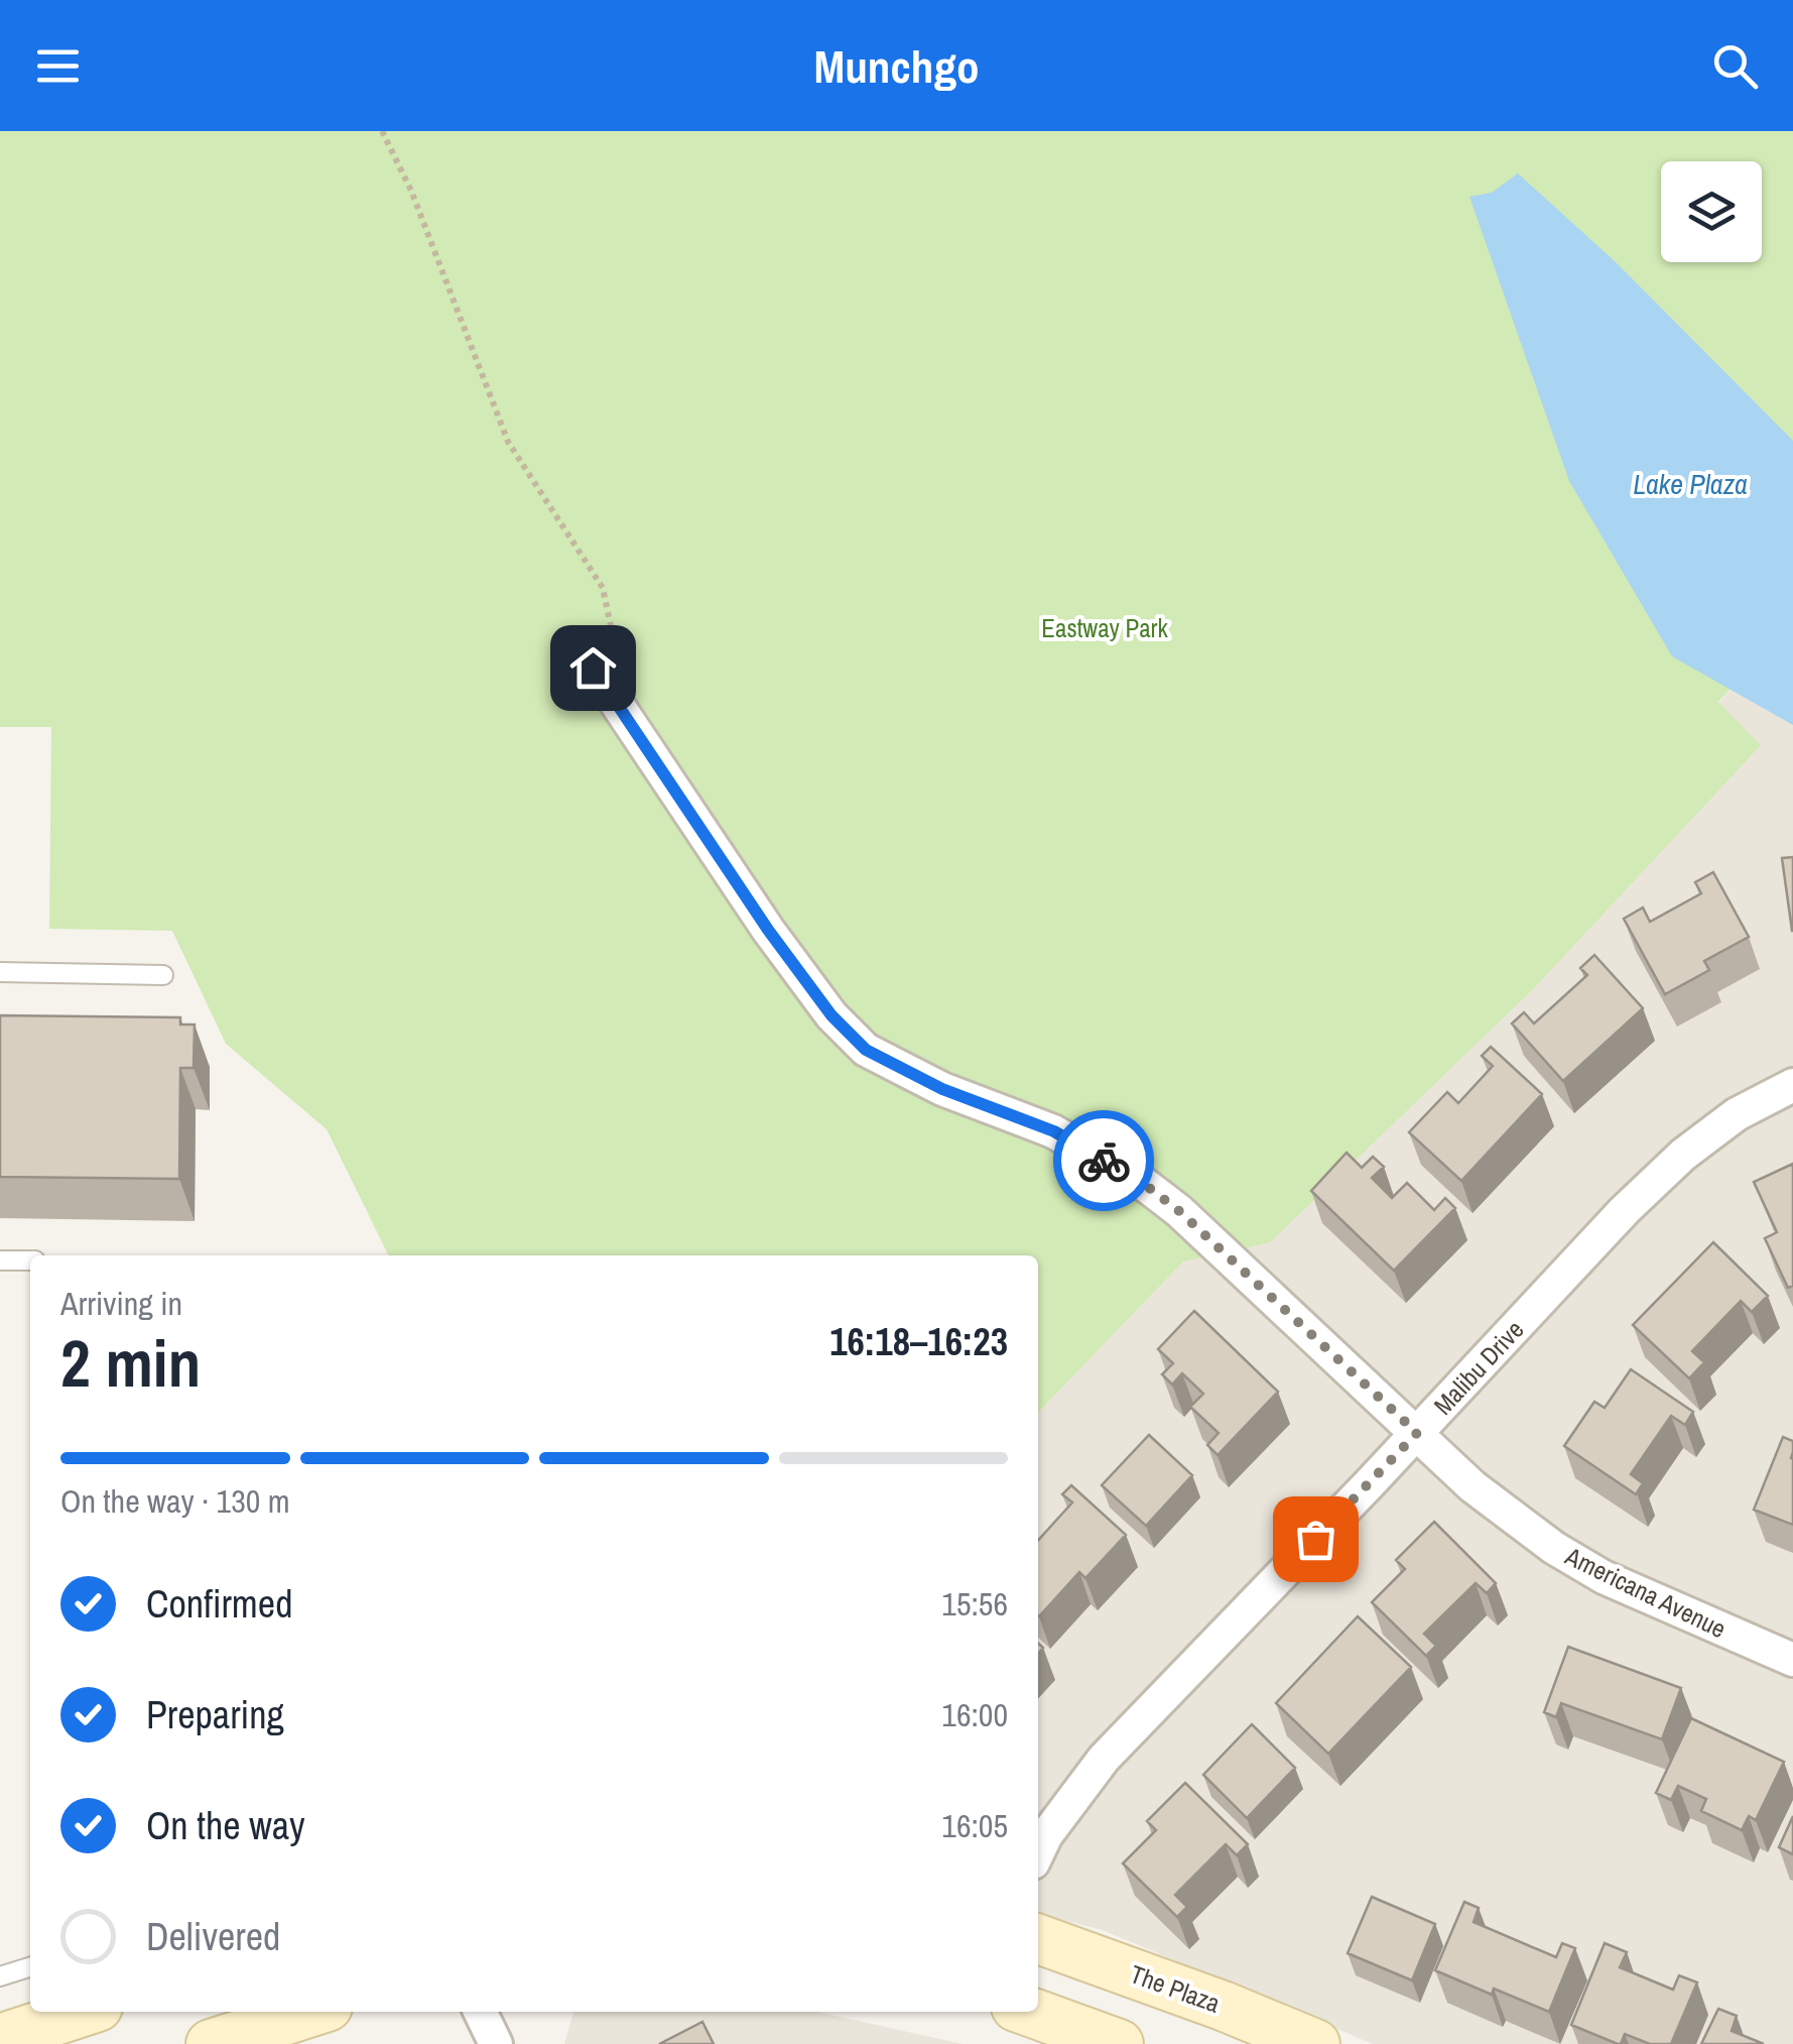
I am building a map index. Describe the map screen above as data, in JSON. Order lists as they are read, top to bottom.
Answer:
{
  "streets": {
    "main road": ["The Plaza"],
    "street": ["Malibu Drive", "Americana Avenue"]
  },
  "crossings": [
    ["Malibu Drive", "Americana Avenue"]
  ],
  "water": ["Lake Plaza"],
  "parks": ["Eastway Park"],
  "page": {
    "header": "Munchgo",
    "heading": ["2 min", "Arriving in", "16:18–16:23"],
    "bar": "On the way · 130 m",
    "list": [
      ["Confirmed", "15:56"],
      ["Preparing", "16:00"],
      ["On the way", "16:05"],
      "Delivered"
    ]
  }
}
